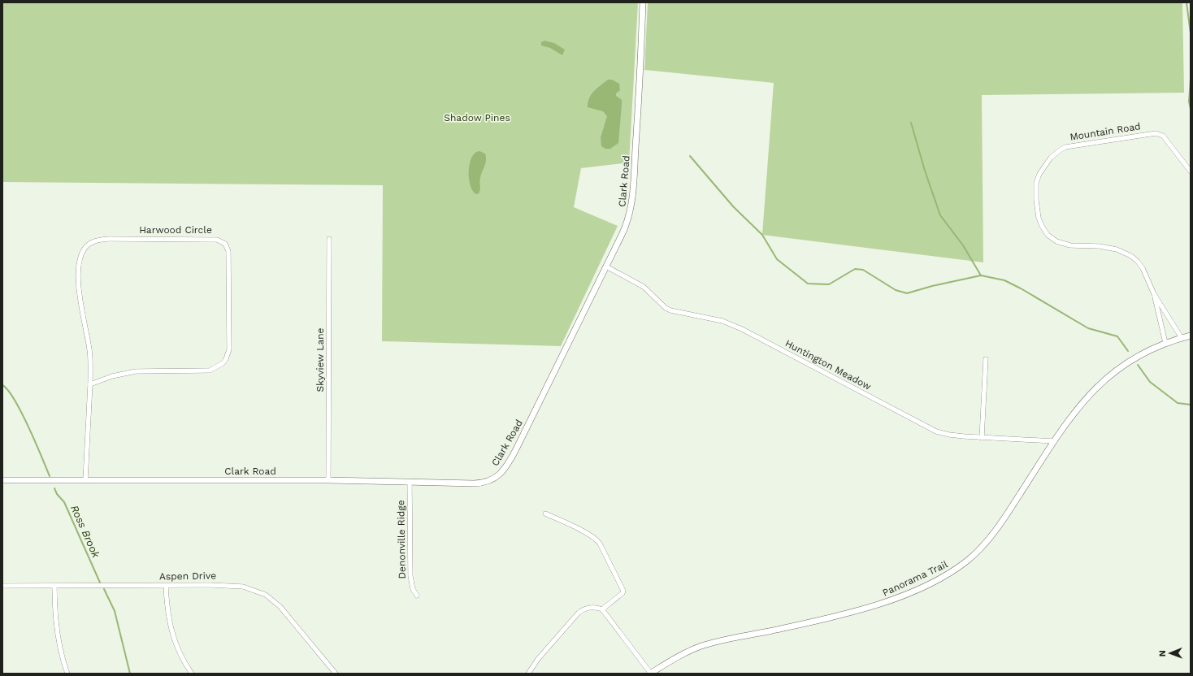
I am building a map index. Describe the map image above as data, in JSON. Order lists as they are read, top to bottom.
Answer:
{
  "streets": {
    "street": [
      "Mountain Road",
      "Clark Road",
      "Harwood Circle",
      "Skyview Lane",
      "Huntington Meadow",
      "Denonville Ridge",
      "Aspen Drive",
      "Panorama Trail"
    ]
  },
  "crossings": [
    ["Mountain Road", "Panorama Trail"],
    ["Clark Road", "Harwood Circle"],
    ["Clark Road", "Skyview Lane"],
    ["Clark Road", "Huntington Meadow"],
    ["Clark Road", "Denonville Ridge"],
    ["Huntington Meadow", "Panorama Trail"]
  ],
  "water": ["Ross Brook"],
  "parks": ["Shadow Pines"],
  "north": "left"
}
